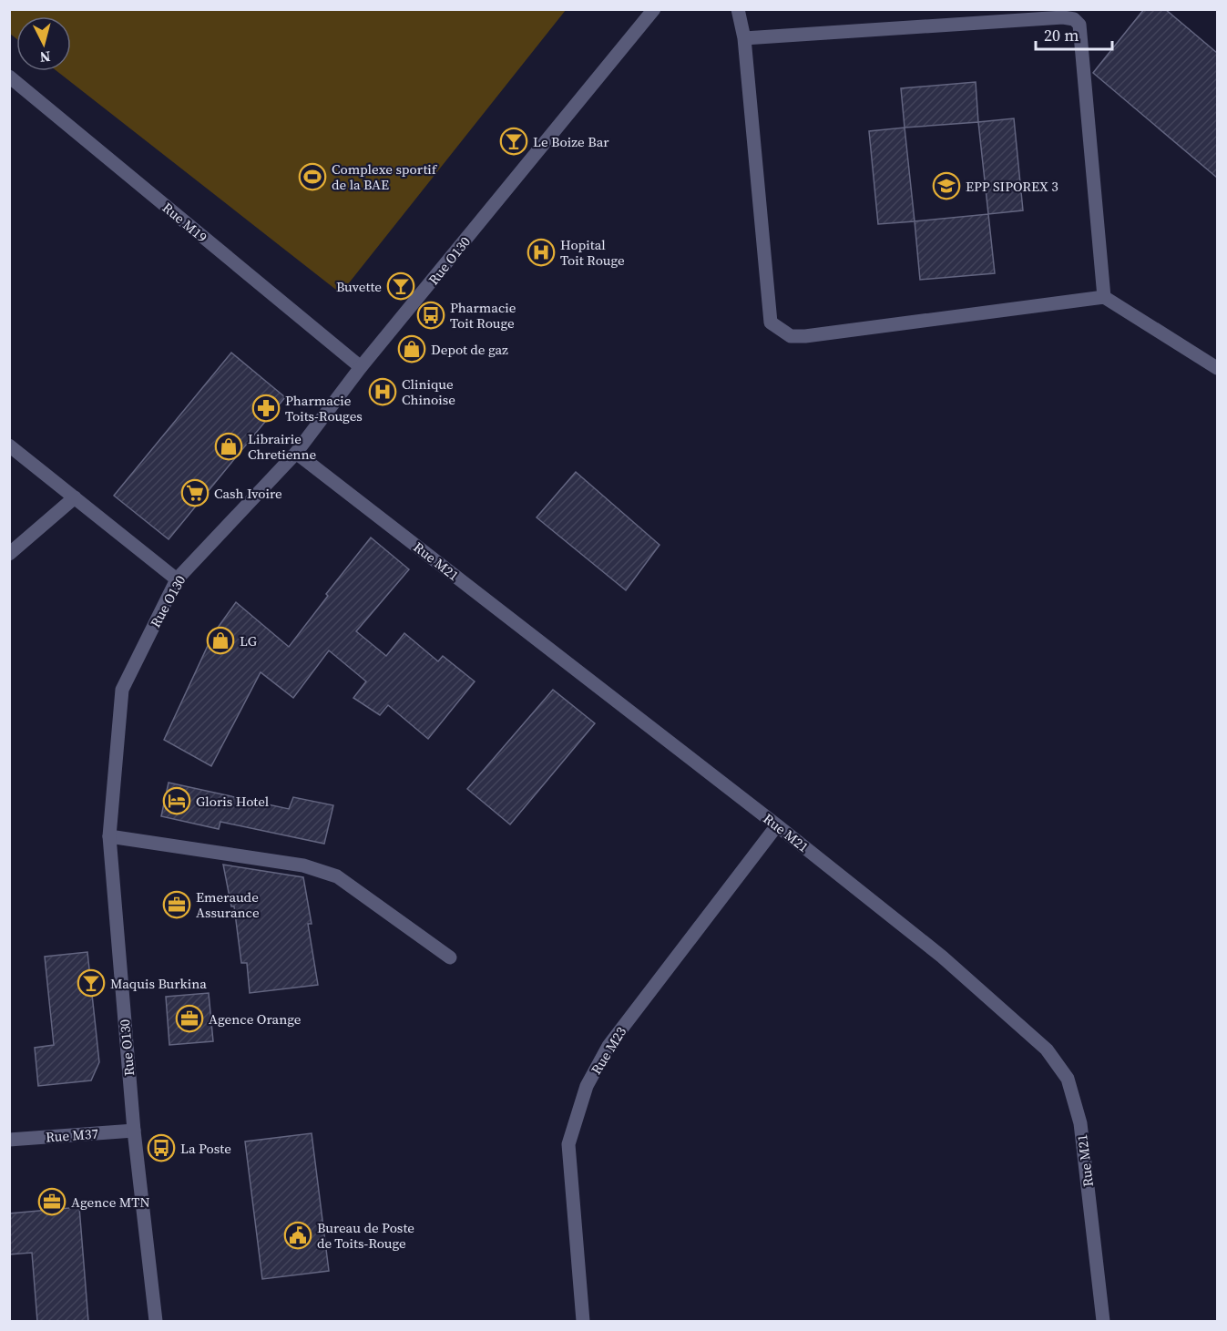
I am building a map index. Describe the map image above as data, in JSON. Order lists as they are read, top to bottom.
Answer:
{
  "streets": {
    "street": [
      "Rue M19",
      "Rue O130",
      "Rue M21",
      "Rue M23",
      "Rue M37"
    ]
  },
  "crossings": [
    ["Rue M19", "Rue O130"],
    ["Rue O130", "Rue M21"],
    ["Rue O130", "Rue M37"],
    ["Rue M21", "Rue M23"]
  ],
  "places": {
    "bar": ["Le Boize Bar", "Buvette", "Maquis Burkina"],
    "sports": ["Complexe sportif de la BAE"],
    "school or university": ["EPP SIPOREX 3"],
    "hospital": ["Hopital Toit Rouge", "Clinique Chinoise"],
    "bus stop": ["Pharmacie Toit Rouge", "La Poste"],
    "shop": ["Depot de gaz", "Librairie Chretienne", "LG"],
    "pharmacy": ["Pharmacie Toits-Rouges"],
    "supermarket": ["Cash Ivoire"],
    "hotel": ["Gloris Hotel"],
    "office": ["Emeraude Assurance", "Agence Orange", "Agence MTN"],
    "public building": ["Bureau de Poste de Toits-Rouge"]
  },
  "scale_bar": "20 m",
  "north": "bottom"
}
